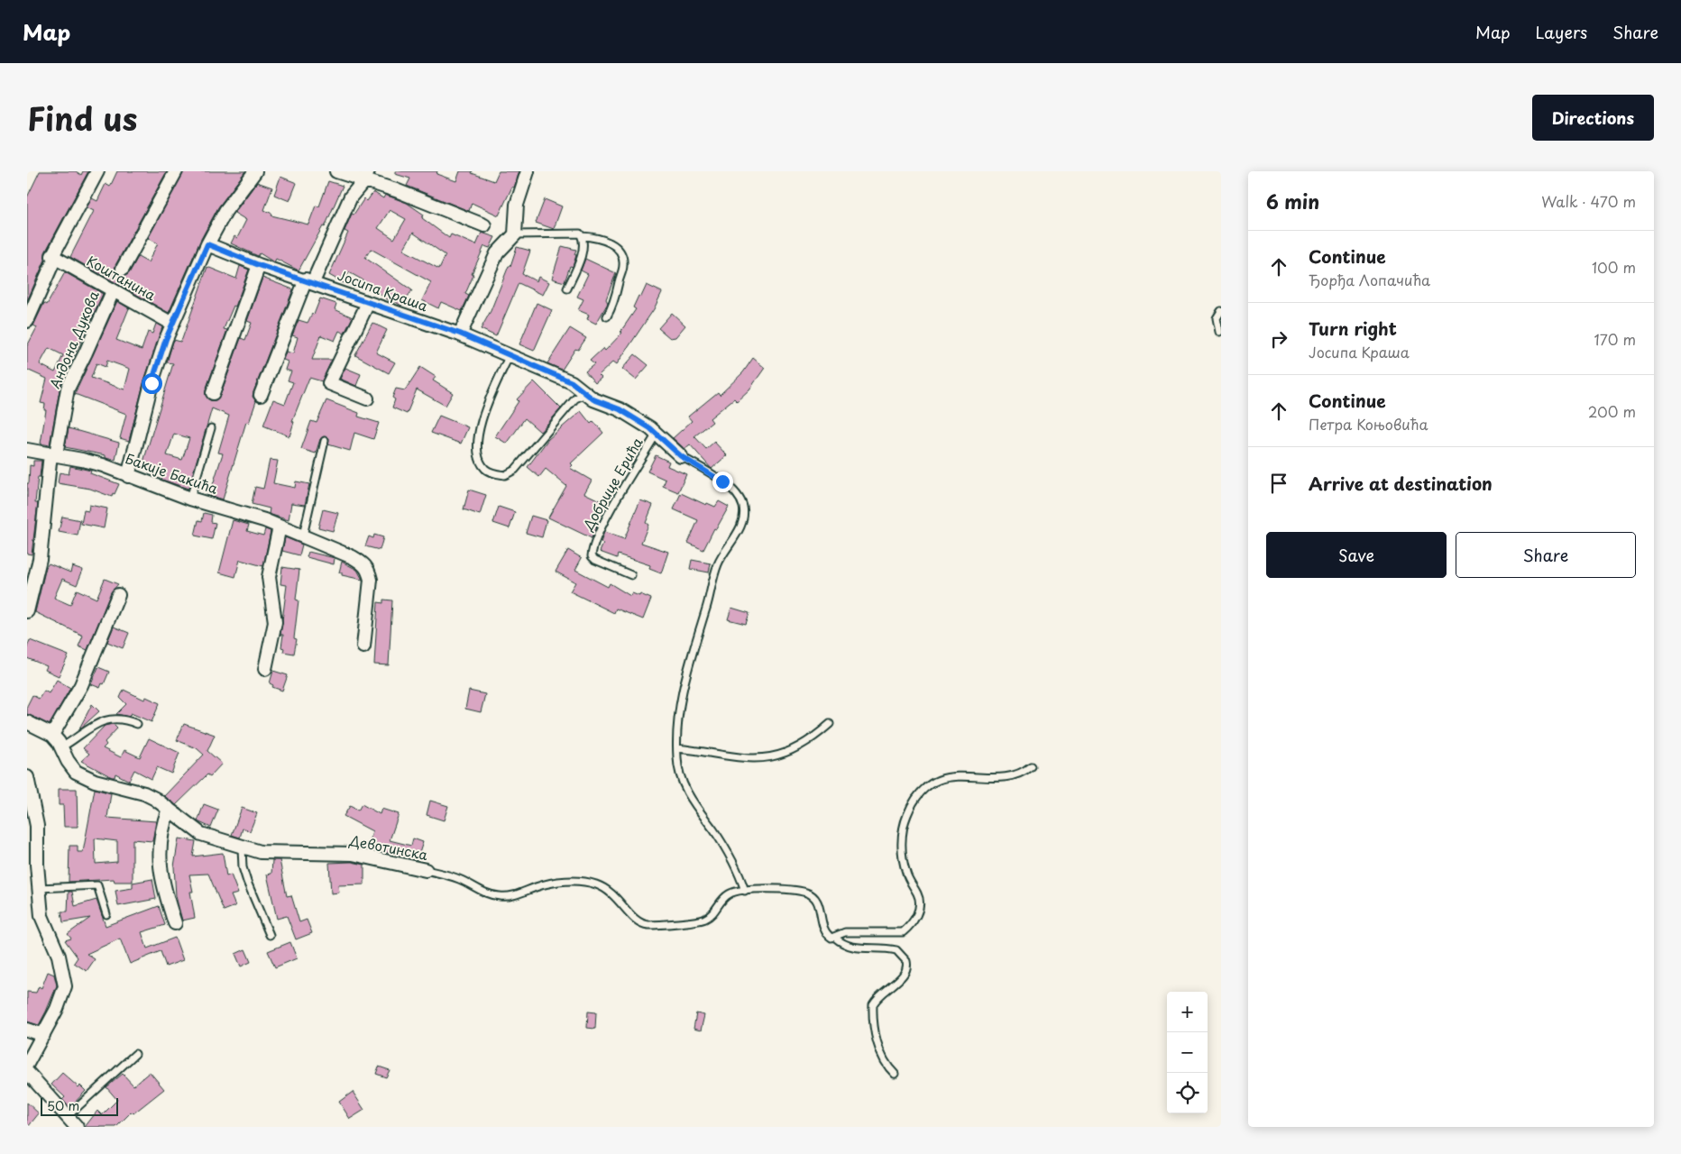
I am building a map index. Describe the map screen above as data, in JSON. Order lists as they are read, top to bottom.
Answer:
{
  "streets": {
    "street": [
      "Коштанина",
      "Јосипа Краша",
      "Андона Дукова",
      "Бакије Бакића",
      "Девотинска"
    ],
    "lane": ["Добрице Ерића"]
  },
  "crossings": [
    ["Коштанина", "Андона Дукова"],
    ["Јосипа Краша", "Добрице Ерића"],
    ["Андона Дукова", "Бакије Бакића"]
  ],
  "scale_bar": "50 m",
  "page": {
    "header": "Map",
    "nav": ["Map", "Layers", "Share"],
    "title": "Find us",
    "buttons": [
      "Directions",
      ["Save", "Share"]
    ],
    "heading": ["6 min", "Walk · 470 m"],
    "list": [
      ["Continue", "Ђорђа Лопачића", "100 m"],
      ["Turn right", "Јосипа Краша", "170 m"],
      ["Continue", "Петра Коњовића", "200 m"],
      "Arrive at destination"
    ],
    "map_buttons": ["+", "−"],
    "scale": "50 m"
  }
}
